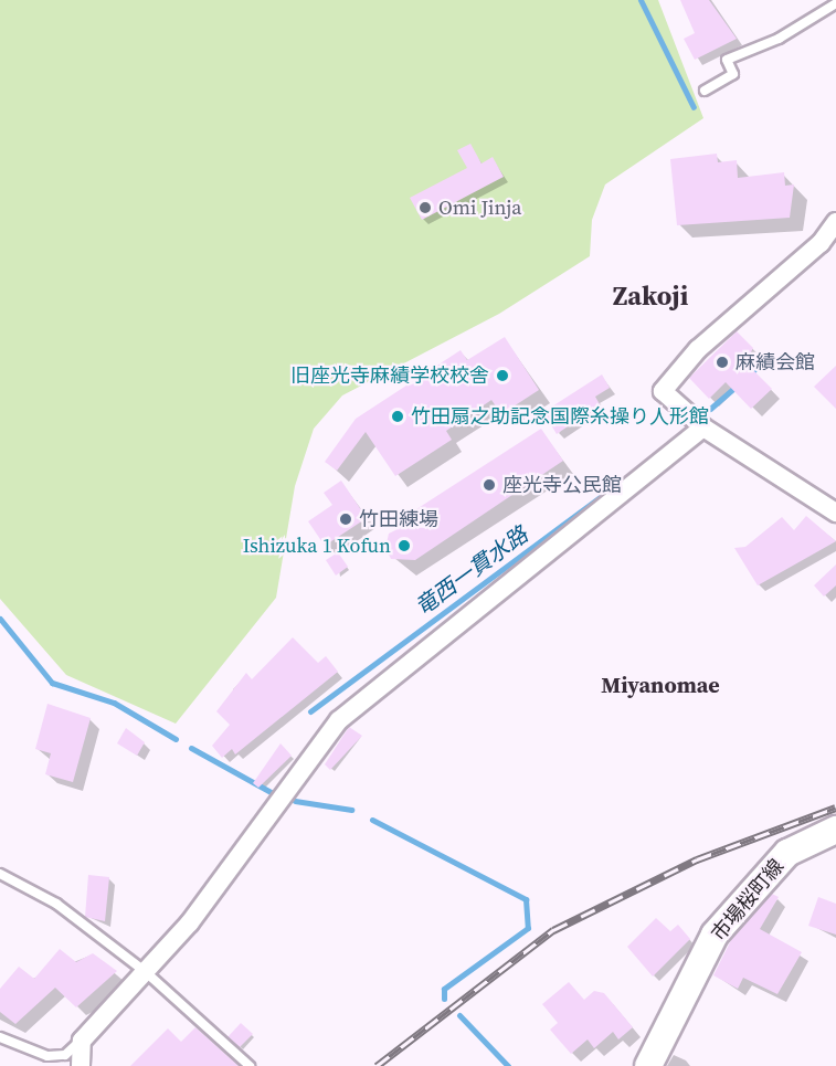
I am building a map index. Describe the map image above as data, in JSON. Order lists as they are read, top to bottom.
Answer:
{
  "streets": {
    "main road": ["市場桜町線"]
  },
  "districts": ["Zakoji", "Miyanomae"],
  "water": ["竜西一貫水路"],
  "places": [
    "Omi Jinja",
    "麻績会館",
    "旧座光寺麻績学校校舎",
    "竹田扇之助記念国際糸操り人形館",
    "座光寺公民館",
    "竹田練場",
    "Ishizuka 1 Kofun"
  ]
}
